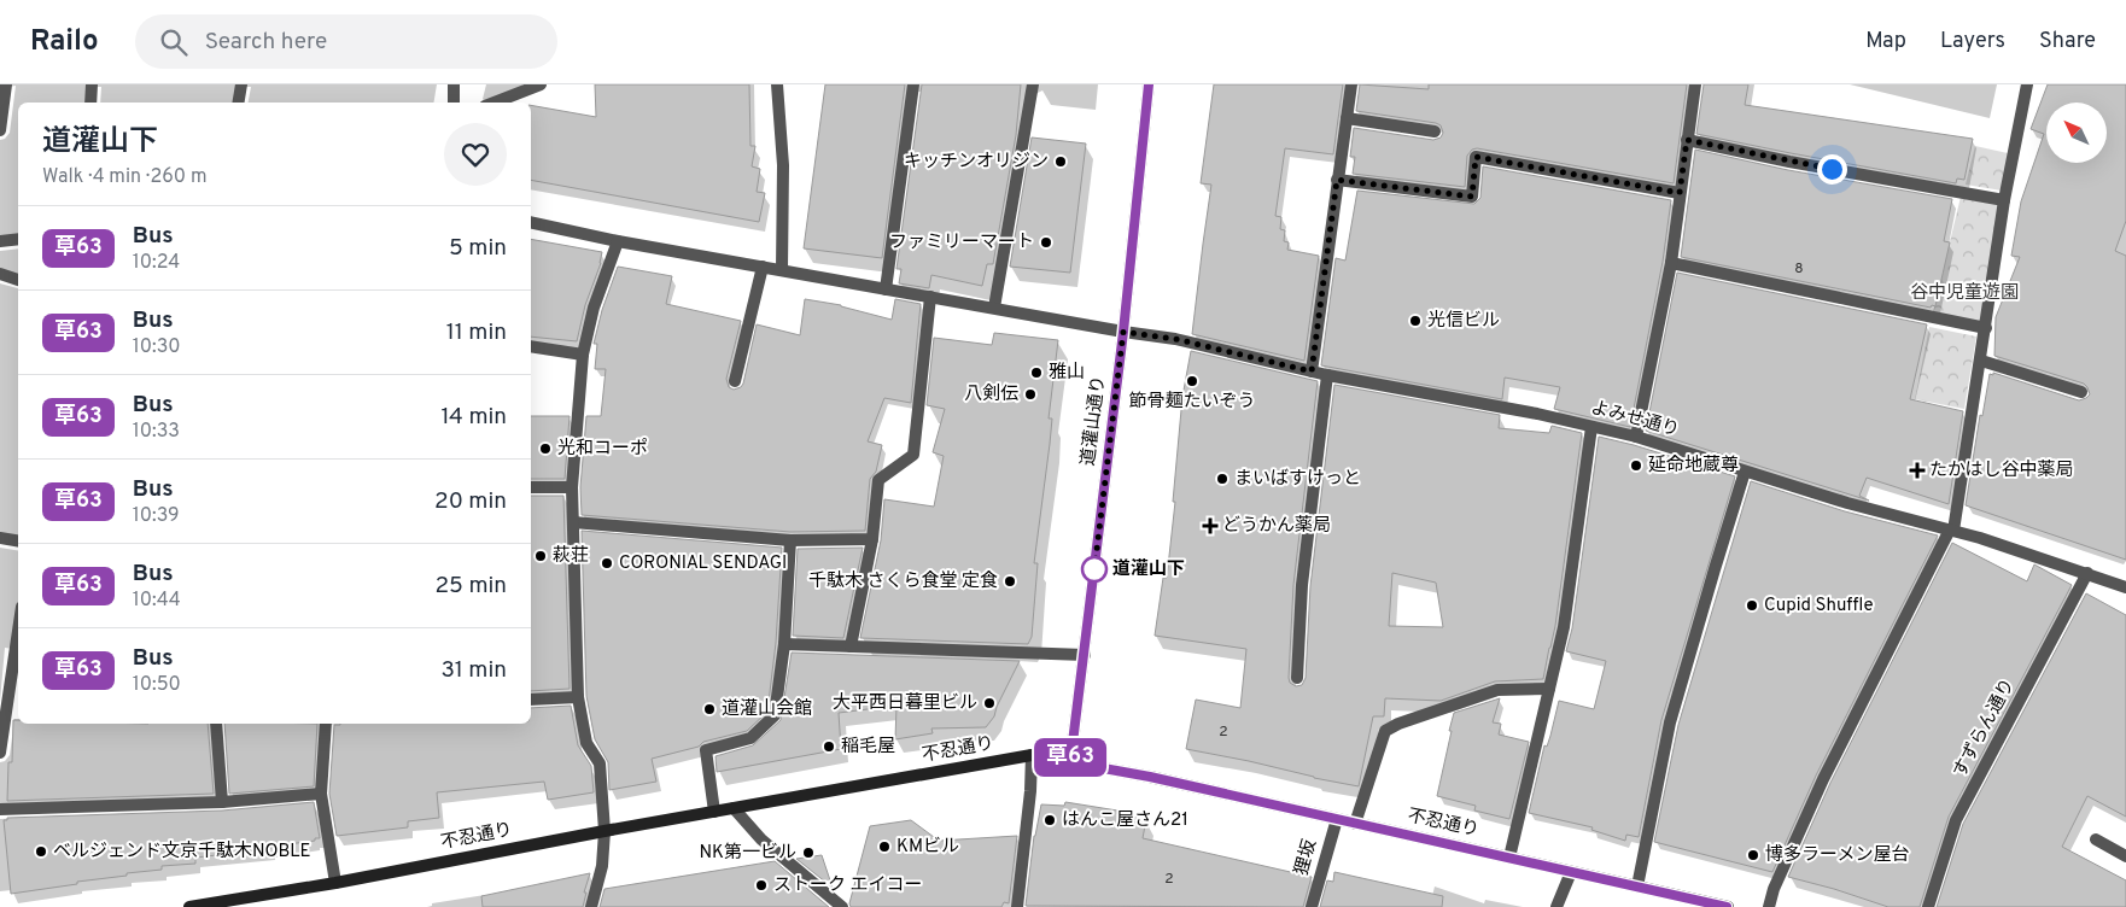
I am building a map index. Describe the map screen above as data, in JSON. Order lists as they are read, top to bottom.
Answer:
{
  "streets": {
    "main road": ["道灌山通り", "不忍通り"],
    "street": ["よみせ通り", "すずらん通り", "狸坂"]
  },
  "crossings": [
    ["よみせ通り", "道灌山通り"],
    ["よみせ通り", "すずらん通り"],
    ["道灌山通り", "不忍通り"],
    ["不忍通り", "狸坂"]
  ],
  "parks": ["谷中児童遊園"],
  "places": {
    "other": [
      "キッチンオリジン",
      "ファミリーマート",
      "光信ビル",
      "雅山",
      "節骨麺たいぞう",
      "八剣伝",
      "光和コーポ",
      "延命地蔵尊",
      "まいばすけっと",
      "萩荘",
      "CORONIAL SENDAGI",
      "道灌山下",
      "千駄木 さくら食堂 定食",
      "Cupid Shuffle",
      "大平西日暮里ビル",
      "道灌山会館",
      "稲毛屋",
      "はんこ屋さん21",
      "KMビル",
      "ベルジェンド文京千駄木NOBLE",
      "NK第一ビル",
      "博多ラーメン屋台",
      "ストーク エイコー"
    ],
    "health": ["たかはし谷中薬局", "どうかん薬局"]
  },
  "lines": ["bus line 草63"],
  "house_numbers": ["8", "2", "2"],
  "north": "top left",
  "page": {
    "header": "Railo",
    "search": "Search here",
    "nav": ["Map", "Layers", "Share"],
    "on_map": "草63",
    "heading": ["道灌山下", "Walk · 4 min · 260 m"],
    "list": [
      {
        "mark": "草63",
        "name": "Bus",
        "note": "10:24",
        "value": "5 min"
      },
      {
        "mark": "草63",
        "name": "Bus",
        "note": "10:30",
        "value": "11 min"
      },
      {
        "mark": "草63",
        "name": "Bus",
        "note": "10:33",
        "value": "14 min"
      },
      {
        "mark": "草63",
        "name": "Bus",
        "note": "10:39",
        "value": "20 min"
      },
      {
        "mark": "草63",
        "name": "Bus",
        "note": "10:44",
        "value": "25 min"
      },
      {
        "mark": "草63",
        "name": "Bus",
        "note": "10:50",
        "value": "31 min"
      }
    ]
  }
}
